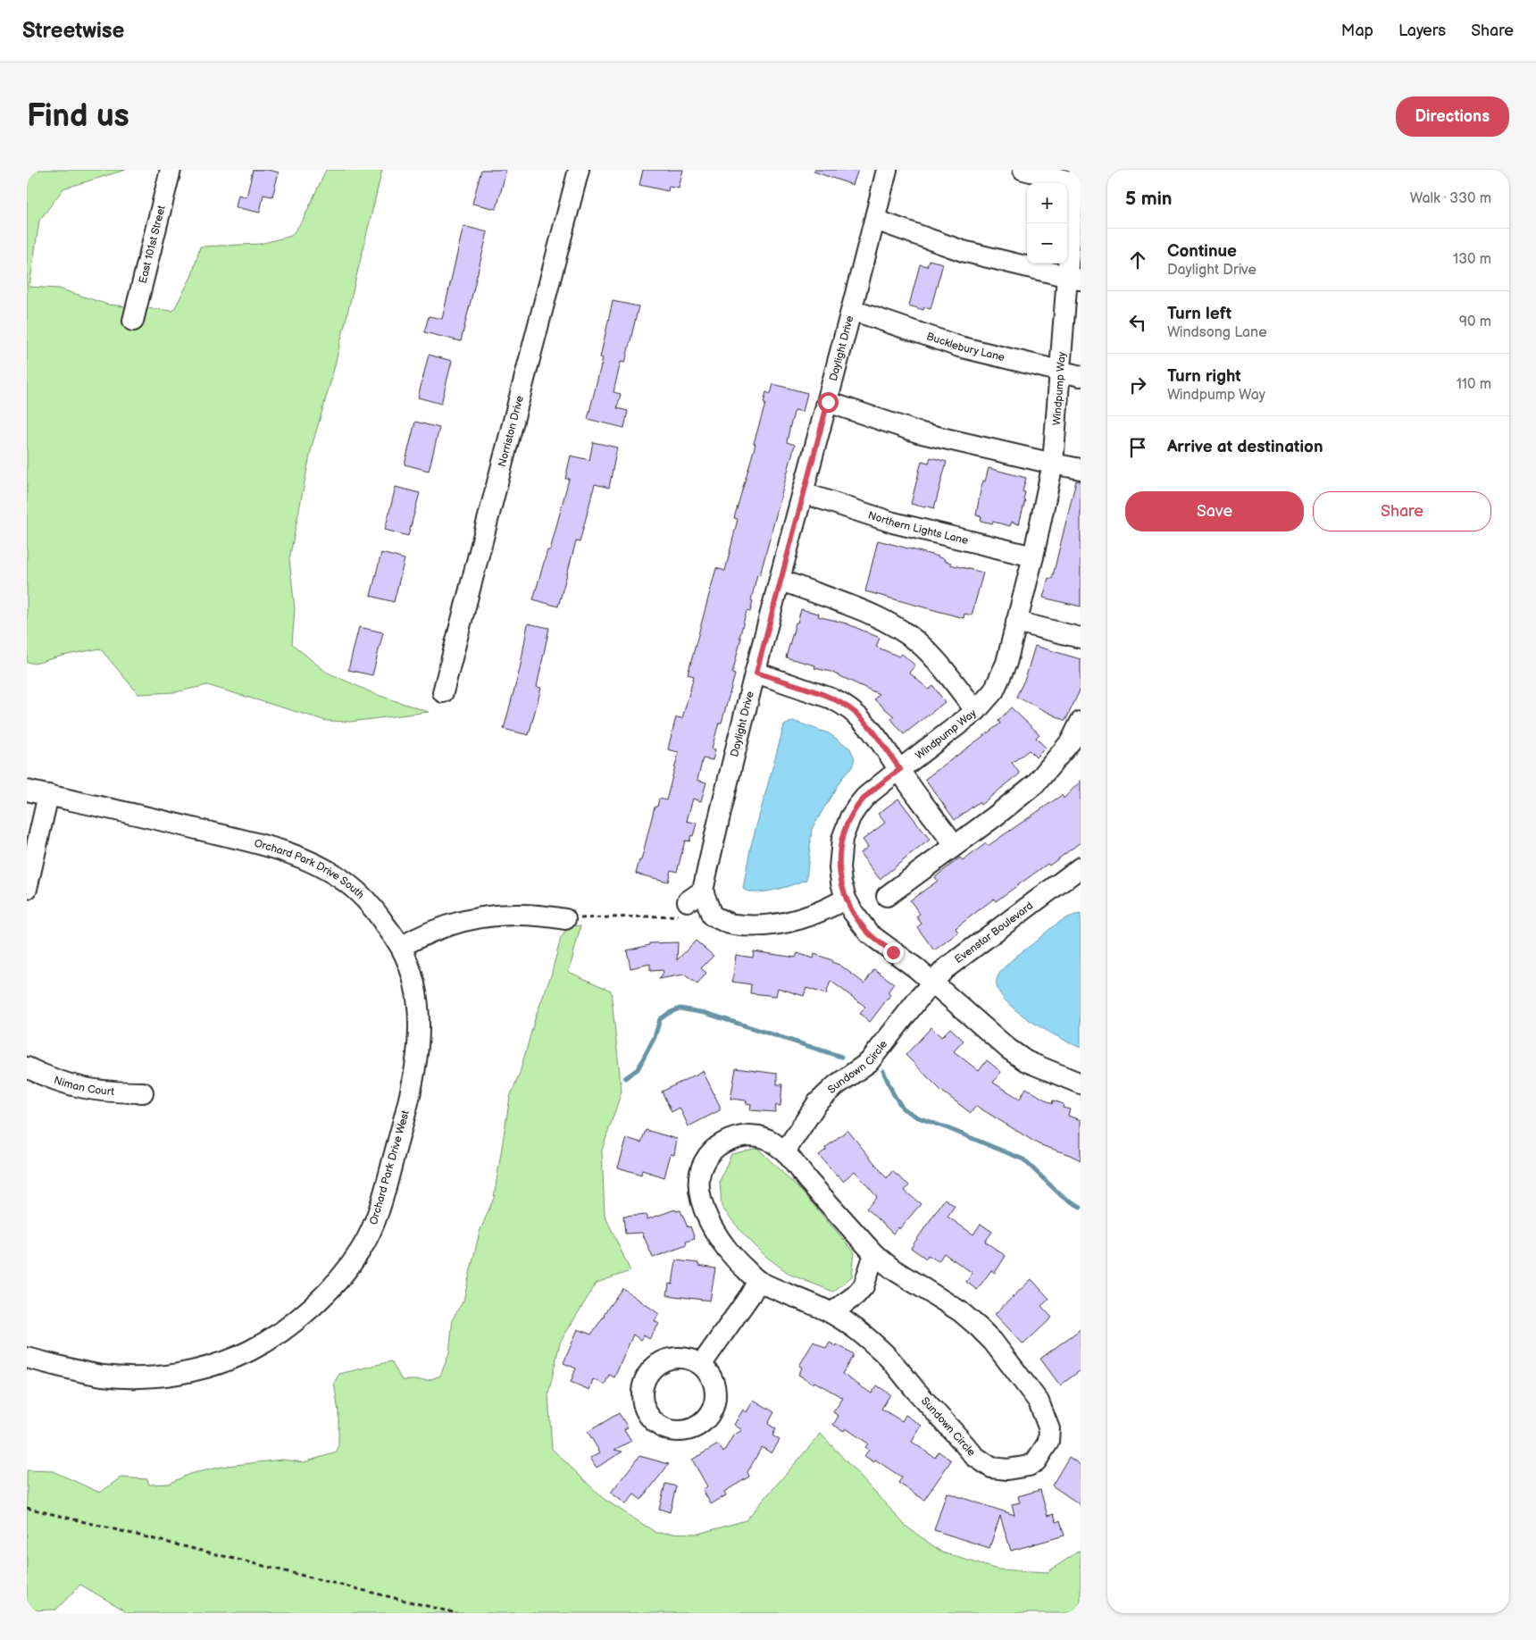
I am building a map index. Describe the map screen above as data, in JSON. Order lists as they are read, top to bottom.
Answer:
{
  "streets": {
    "street": [
      "East 101st Street",
      "Bucklebury Lane",
      "Daylight Drive",
      "Windpump Way",
      "Norriston Drive",
      "Northern Lights Lane",
      "Orchard Park Drive South",
      "Evenstar Boulevard",
      "Sundown Circle",
      "Niman Court",
      "Orchard Park Drive West"
    ]
  },
  "crossings": [
    ["Bucklebury Lane", "Daylight Drive"],
    ["Bucklebury Lane", "Windpump Way"],
    ["Daylight Drive", "Northern Lights Lane"],
    ["Windpump Way", "Northern Lights Lane"],
    ["Windpump Way", "Evenstar Boulevard"],
    ["Windpump Way", "Sundown Circle"],
    ["Orchard Park Drive South", "Orchard Park Drive West"],
    ["Evenstar Boulevard", "Sundown Circle"]
  ],
  "page": {
    "header": "Streetwise",
    "nav": ["Map", "Layers", "Share"],
    "buttons": [
      "Directions",
      ["Save", "Share"]
    ],
    "title": "Find us",
    "heading": ["5 min", "Walk · 330 m"],
    "map_buttons": ["+", "−"],
    "list": [
      ["Continue", "Daylight Drive", "130 m"],
      ["Turn left", "Windsong Lane", "90 m"],
      ["Turn right", "Windpump Way", "110 m"],
      "Arrive at destination"
    ]
  }
}
